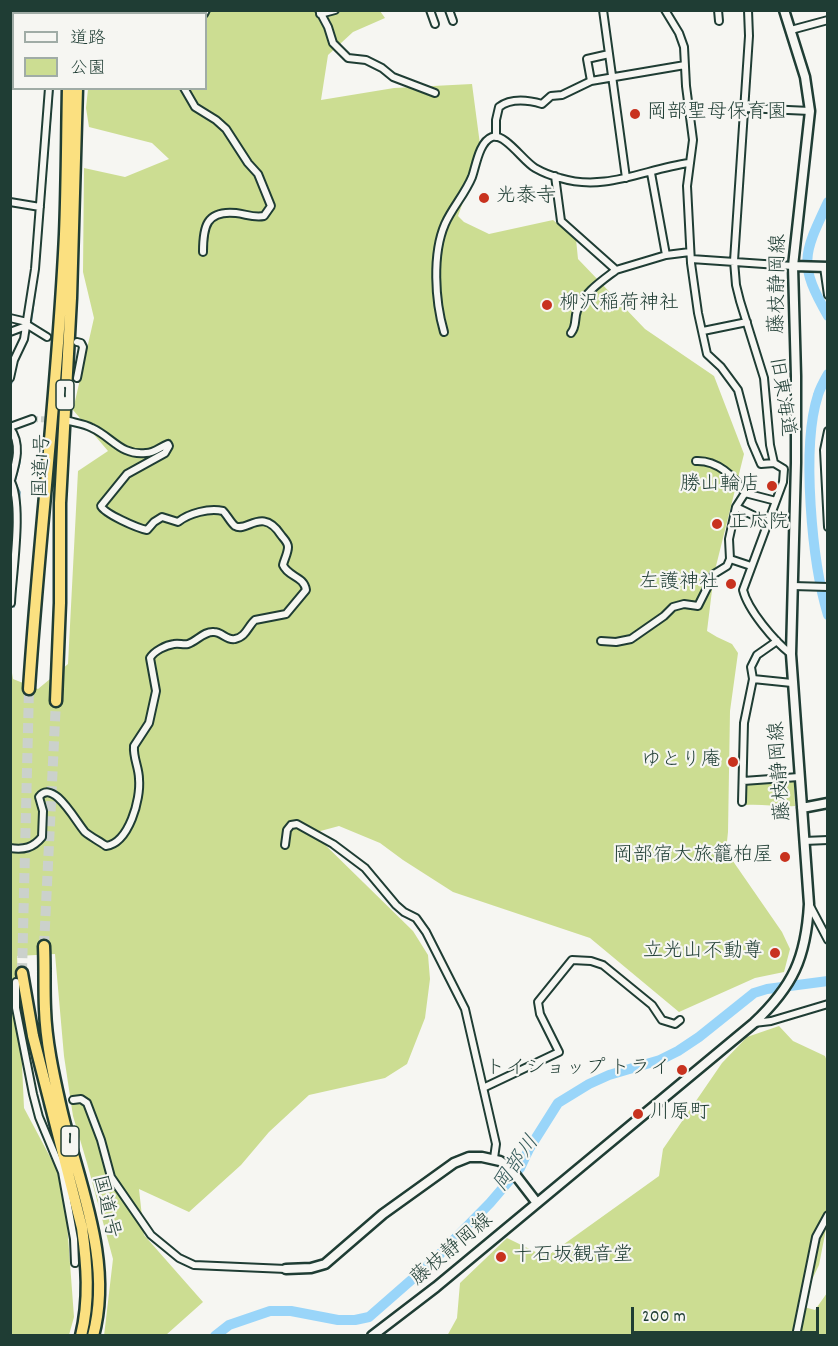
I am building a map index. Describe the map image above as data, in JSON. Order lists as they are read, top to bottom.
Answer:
{
  "streets": {
    "highway": ["1", "国道1号"],
    "main road": ["藤枝静岡線"],
    "street": ["旧東海道"]
  },
  "water": ["岡部川"],
  "places": [
    "岡部聖母保育園",
    "光泰寺",
    "柳沢稲荷神社",
    "勝山輪店",
    "正応院",
    "左護神社",
    "ゆとり庵",
    "岡部宿大旅籠柏屋",
    "立光山不動尊",
    "トイショップ トライ",
    "川原町",
    "十石坂観音堂"
  ],
  "legend": ["道路", "公園"],
  "scale_bar": "200 m"
}
